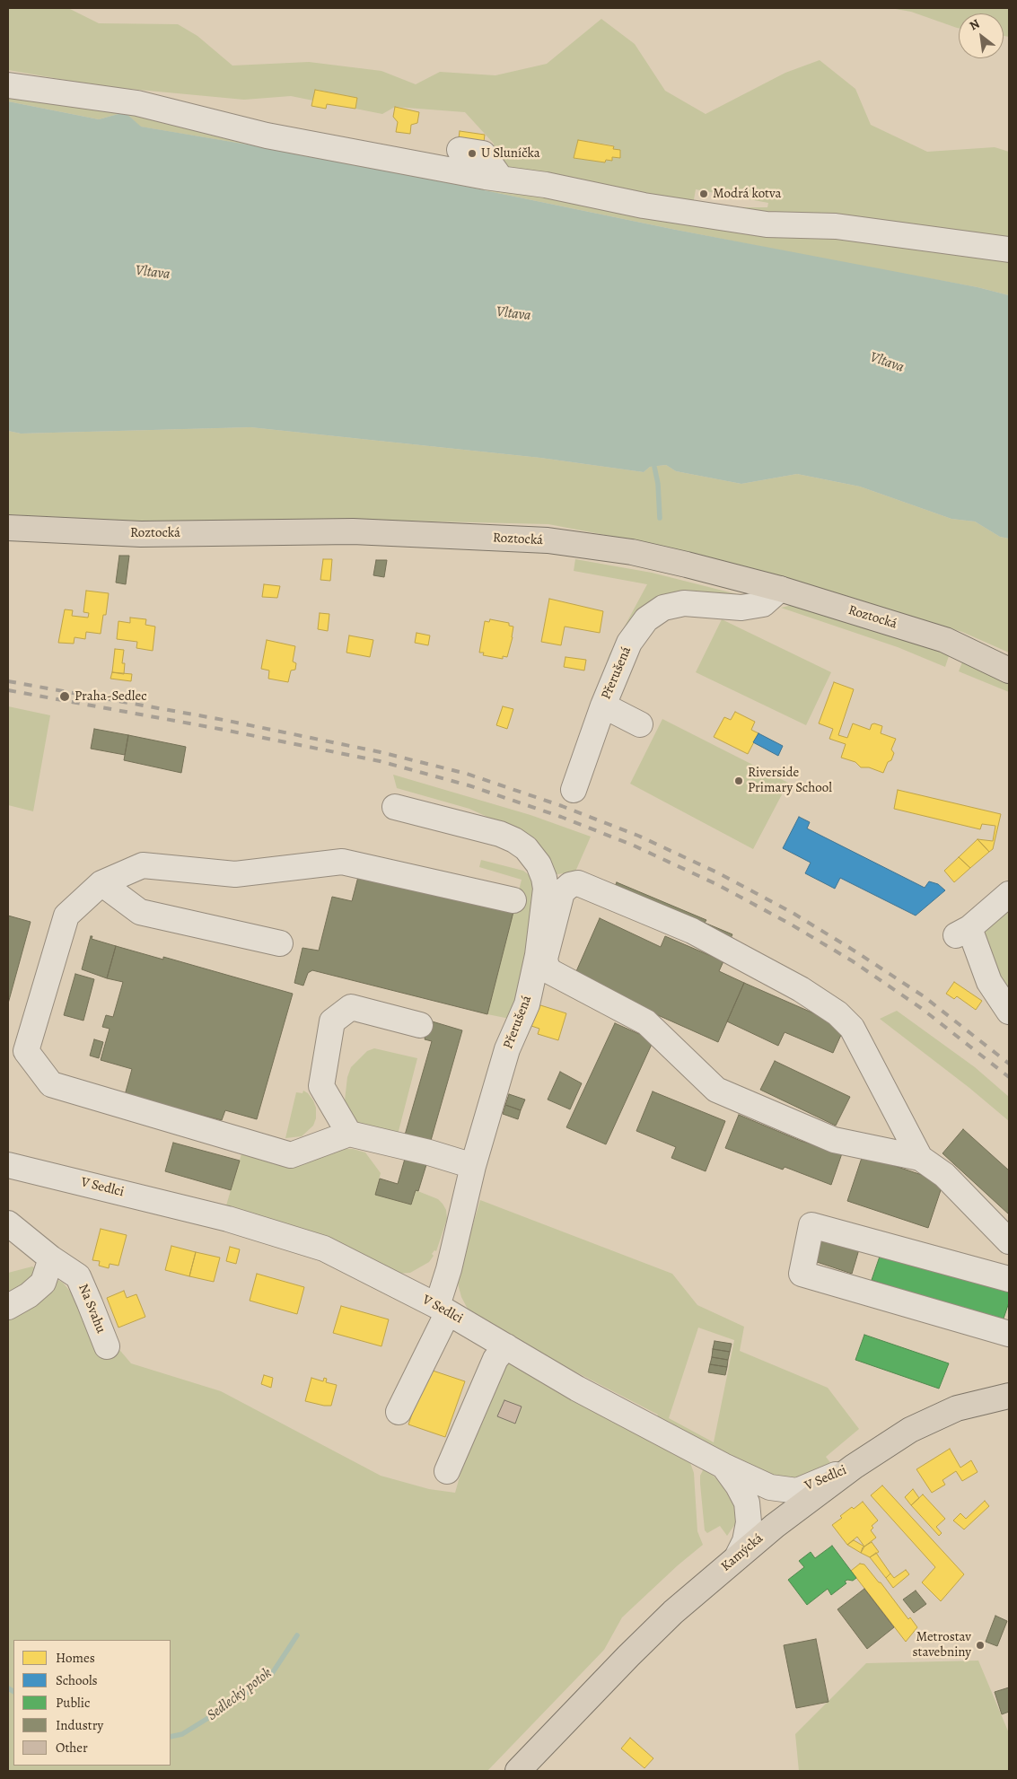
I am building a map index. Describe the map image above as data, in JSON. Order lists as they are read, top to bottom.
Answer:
{
  "streets": {
    "main road": ["Roztocká", "Kamýcká"],
    "street": ["Přerušená", "V Sedlci", "Na Svahu"]
  },
  "crossings": [
    ["Roztocká", "Přerušená"],
    ["Přerušená", "V Sedlci"],
    ["V Sedlci", "Kamýcká"]
  ],
  "water": ["Vltava", "Sedlecký potok"],
  "places": [
    "U Sluníčka",
    "Modrá kotva",
    "Praha-Sedlec",
    "Riverside Primary School",
    "Metrostav stavebniny"
  ],
  "legend": [
    "Homes",
    "Schools",
    "Public",
    "Industry",
    "Other"
  ],
  "north": "top left"
}
